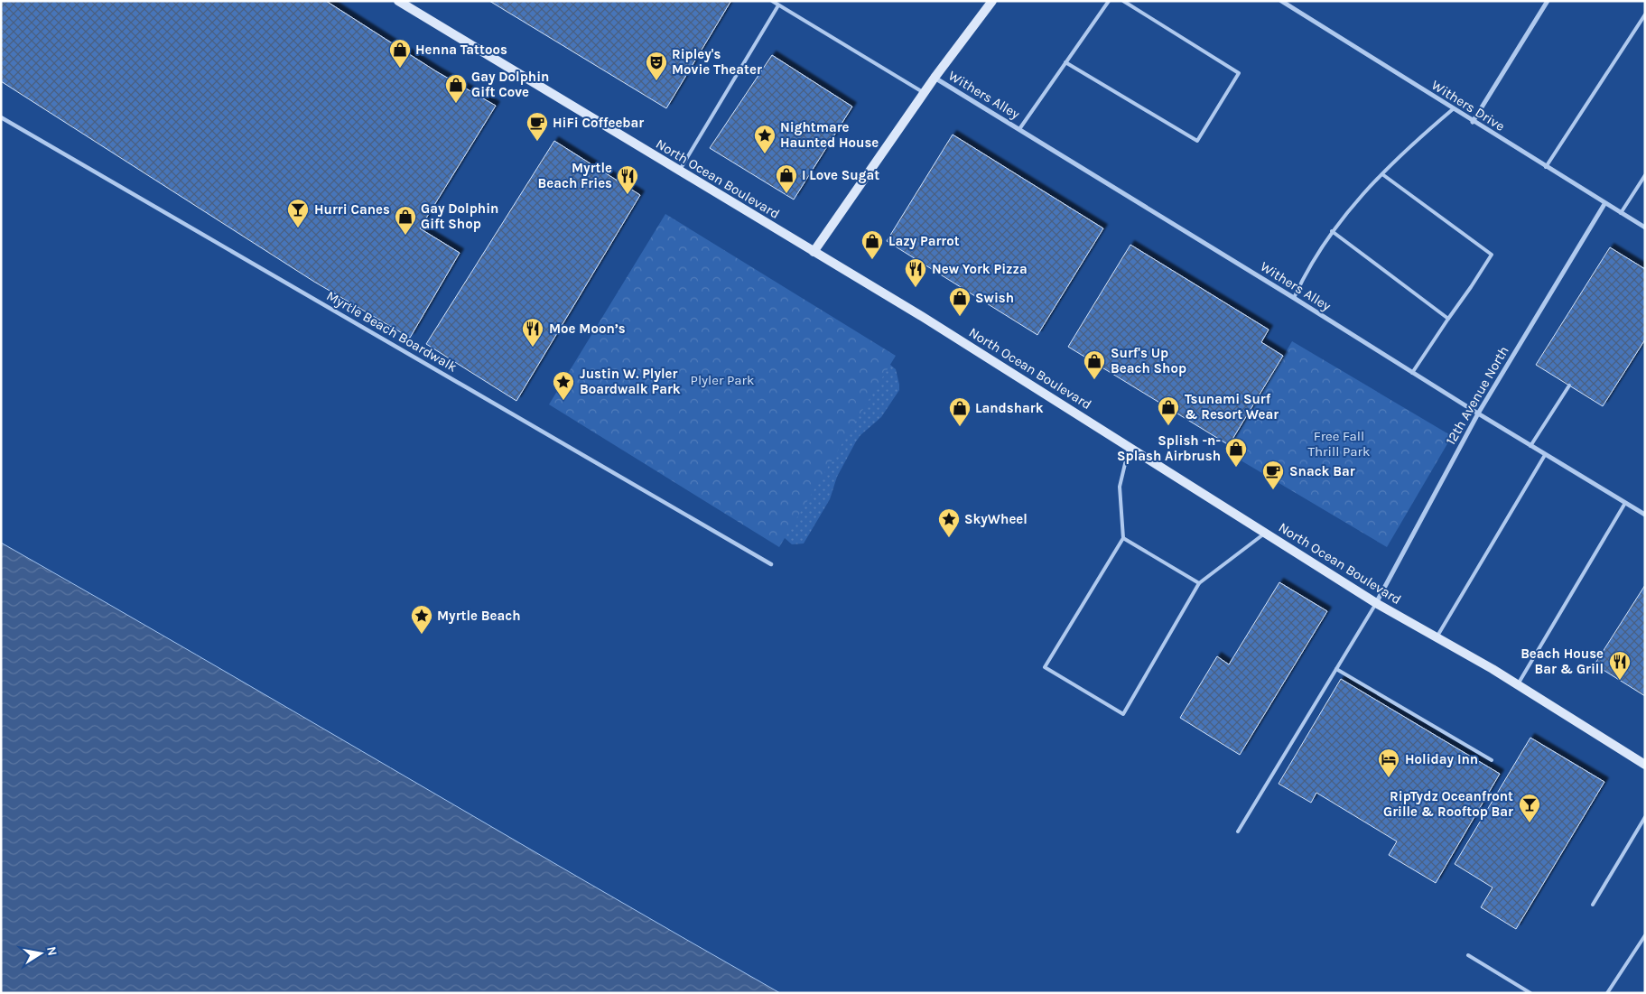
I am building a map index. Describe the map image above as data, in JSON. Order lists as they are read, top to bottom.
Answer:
{
  "streets": {
    "main road": ["North Ocean Boulevard"],
    "street": [
      "Withers Alley",
      "Withers Drive",
      "Myrtle Beach Boardwalk",
      "12th Avenue North"
    ]
  },
  "crossings": [
    ["Withers Alley", "12th Avenue North"],
    ["Withers Drive", "12th Avenue North"],
    ["North Ocean Boulevard", "12th Avenue North"]
  ],
  "parks": ["Plyler Park", "Free Fall Thrill Park"],
  "places": {
    "shop": [
      "Henna Tattoos",
      "Gay Dolphin Gift Cove",
      "I Love Sugat",
      "Gay Dolphin Gift Shop",
      "Lazy Parrot",
      "Swish",
      "Surf's Up Beach Shop",
      "Tsunami Surf & Resort Wear",
      "Landshark",
      "Splish -n- Splash Airbrush"
    ],
    "theatre": ["Ripley's Movie Theater"],
    "cafe": ["HiFi Coffeebar", "Snack Bar"],
    "place": [
      "Nightmare Haunted House",
      "Justin W. Plyler Boardwalk Park",
      "SkyWheel",
      "Myrtle Beach"
    ],
    "restaurant": [
      "Myrtle Beach Fries",
      "New York Pizza",
      "Moe Moon’s",
      "Beach House Bar & Grill"
    ],
    "bar": ["Hurri Canes", "RipTydz Oceanfront Grille & Rooftop Bar"],
    "hotel": ["Holiday Inn"]
  },
  "north": "right"
}
